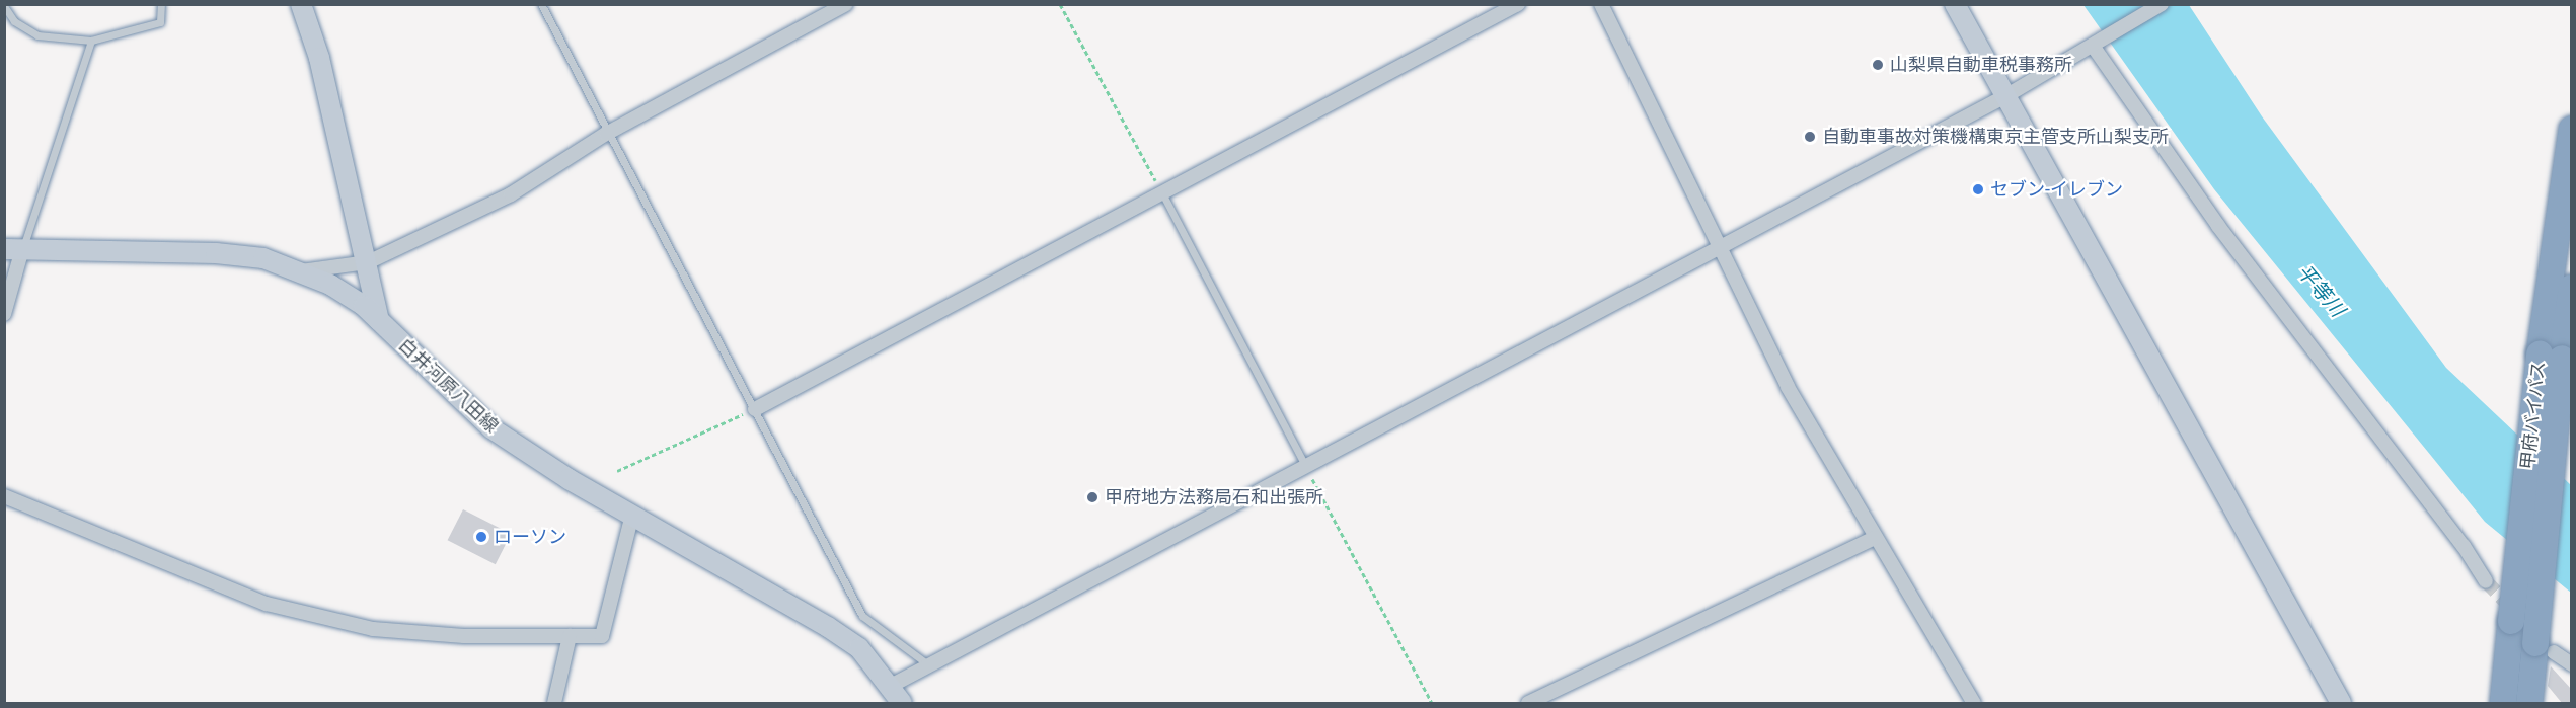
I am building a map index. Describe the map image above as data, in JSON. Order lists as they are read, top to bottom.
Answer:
{
  "streets": {
    "highway": ["甲府バイパス"],
    "street": ["白井河原八田線"]
  },
  "water": ["平等川"],
  "places": [
    "山梨県自動車税事務所",
    "自動車事故対策機構東京主管支所山梨支所",
    "セブン-イレブン",
    "甲府地方法務局石和出張所",
    "ローソン"
  ]
}
